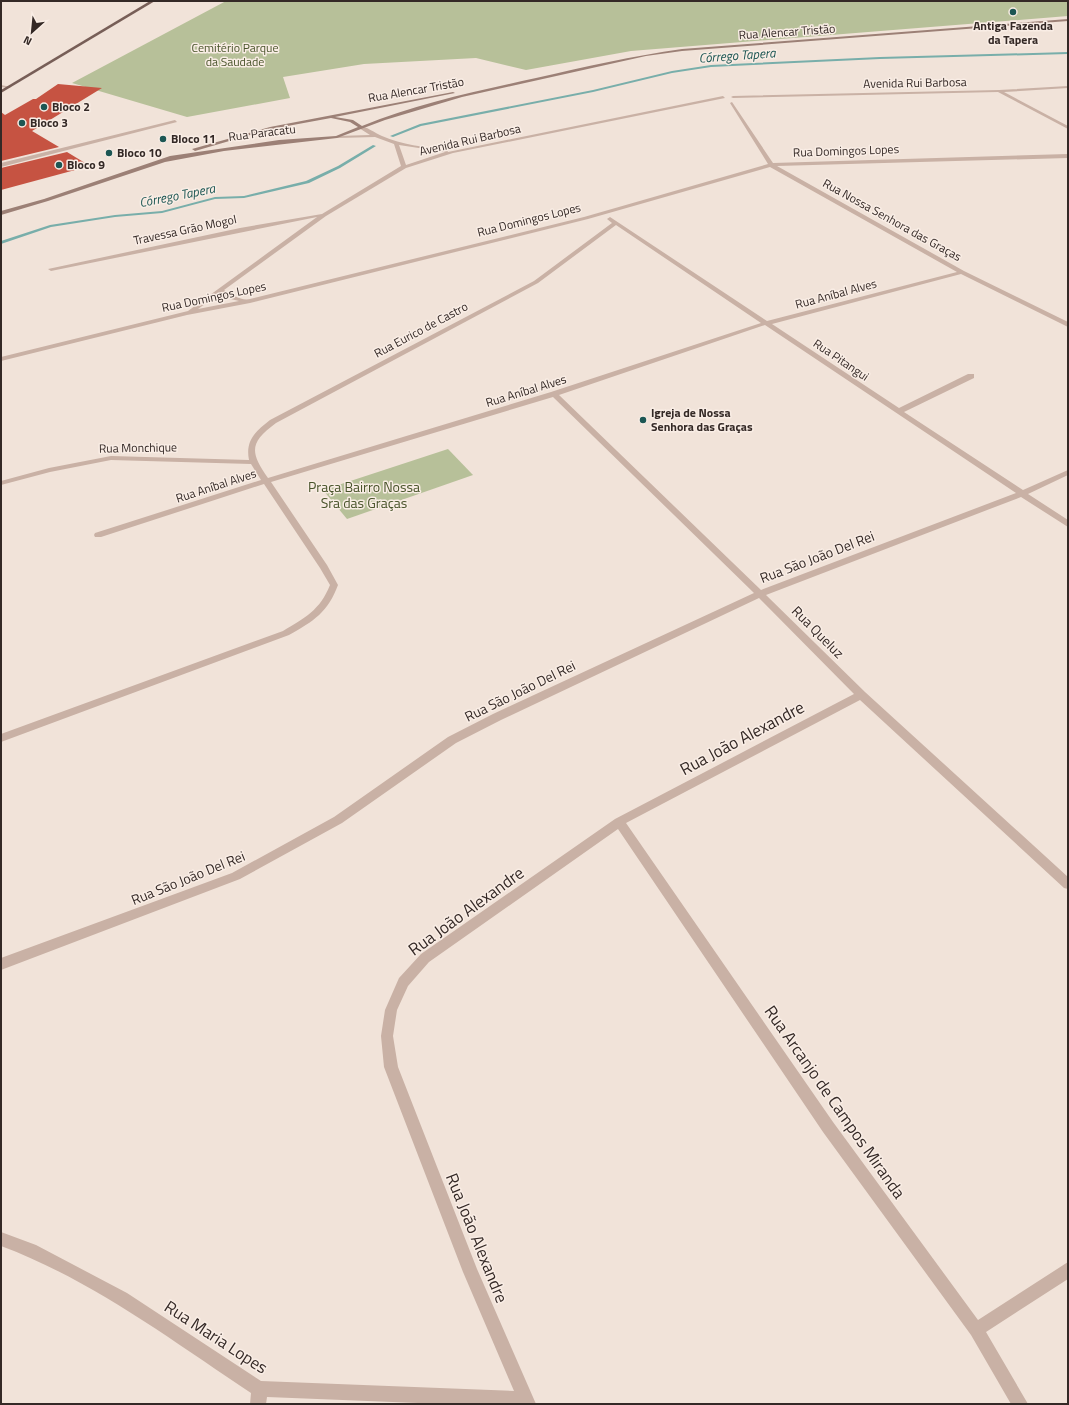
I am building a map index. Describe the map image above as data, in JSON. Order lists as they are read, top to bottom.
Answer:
{
  "streets": {
    "main road": ["Rua Alencar Tristão", "Rua Paracatu"],
    "street": [
      "Avenida Rui Barbosa",
      "Rua Domingos Lopes",
      "Rua Nossa Senhora das Graças",
      "Travessa Grão Mogol",
      "Rua Aníbal Alves",
      "Rua Eurico de Castro",
      "Rua Pitangui",
      "Rua Monchique",
      "Rua São João Del Rei",
      "Rua Queluz",
      "Rua João Alexandre",
      "Rua Arcanjo de Campos Miranda",
      "Rua Maria Lopes"
    ]
  },
  "crossings": [
    ["Rua Alencar Tristão", "Rua Paracatu"],
    ["Avenida Rui Barbosa", "Rua Domingos Lopes"],
    ["Avenida Rui Barbosa", "Rua Nossa Senhora das Graças"],
    ["Avenida Rui Barbosa", "Travessa Grão Mogol"],
    ["Rua Domingos Lopes", "Rua Nossa Senhora das Graças"],
    ["Rua Domingos Lopes", "Rua Pitangui"],
    ["Rua Nossa Senhora das Graças", "Rua Aníbal Alves"],
    ["Rua Aníbal Alves", "Rua Pitangui"],
    ["Rua Aníbal Alves", "Rua Queluz"],
    ["Rua Eurico de Castro", "Rua Pitangui"],
    ["Rua Eurico de Castro", "Rua Monchique"],
    ["Rua Pitangui", "Rua São João Del Rei"],
    ["Rua São João Del Rei", "Rua Queluz"],
    ["Rua Queluz", "Rua João Alexandre"],
    ["Rua João Alexandre", "Rua Arcanjo de Campos Miranda"],
    ["Rua João Alexandre", "Rua Maria Lopes"]
  ],
  "water": ["Córrego Tapera"],
  "parks": ["Cemitério Parque da Saudade", "Praça Bairro Nossa Sra das Graças"],
  "places": [
    "Antiga Fazenda da Tapera",
    "Bloco 2",
    "Bloco 3",
    "Bloco 11",
    "Bloco 10",
    "Bloco 9",
    "Igreja de Nossa Senhora das Graças"
  ],
  "north": "bottom left"
}
